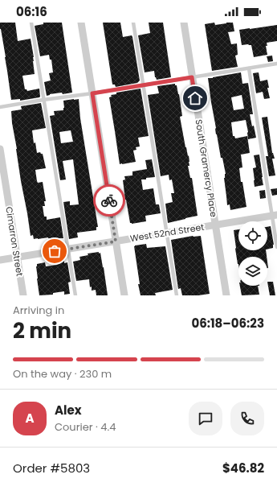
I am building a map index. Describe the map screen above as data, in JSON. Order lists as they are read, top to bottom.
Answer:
{
  "streets": {
    "street": ["South Gramercy Place", "West 52nd Street", "Cimarron Street"]
  },
  "crossings": [
    ["South Gramercy Place", "West 52nd Street"],
    ["West 52nd Street", "Cimarron Street"]
  ],
  "page": {
    "status": "06:16",
    "heading": ["2 min", "Arriving in", "06:18–06:23"],
    "panel": [
      "Alex",
      "Courier · 4.4",
      "Order #5803",
      "$46.82"
    ],
    "bar": "On the way · 230 m",
    "round": "A"
  }
}
